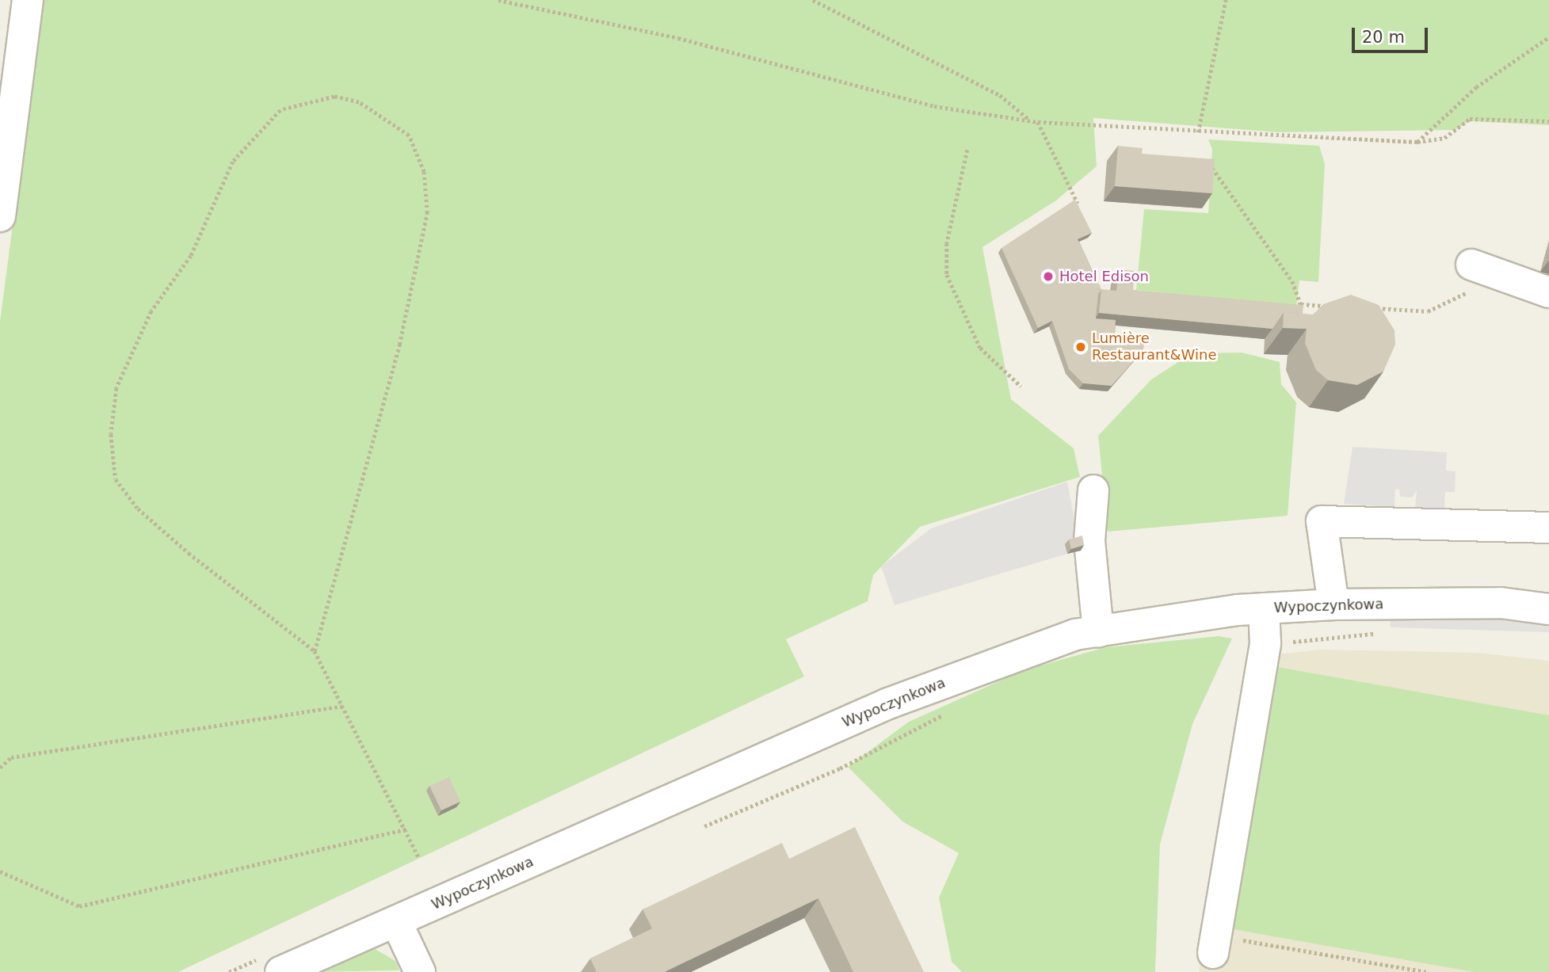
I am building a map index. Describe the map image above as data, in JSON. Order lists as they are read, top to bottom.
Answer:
{
  "streets": {
    "street": ["Wypoczynkowa"]
  },
  "places": ["Hotel Edison", "Lumière Restaurant&Wine"],
  "scale_bar": "20 m"
}
